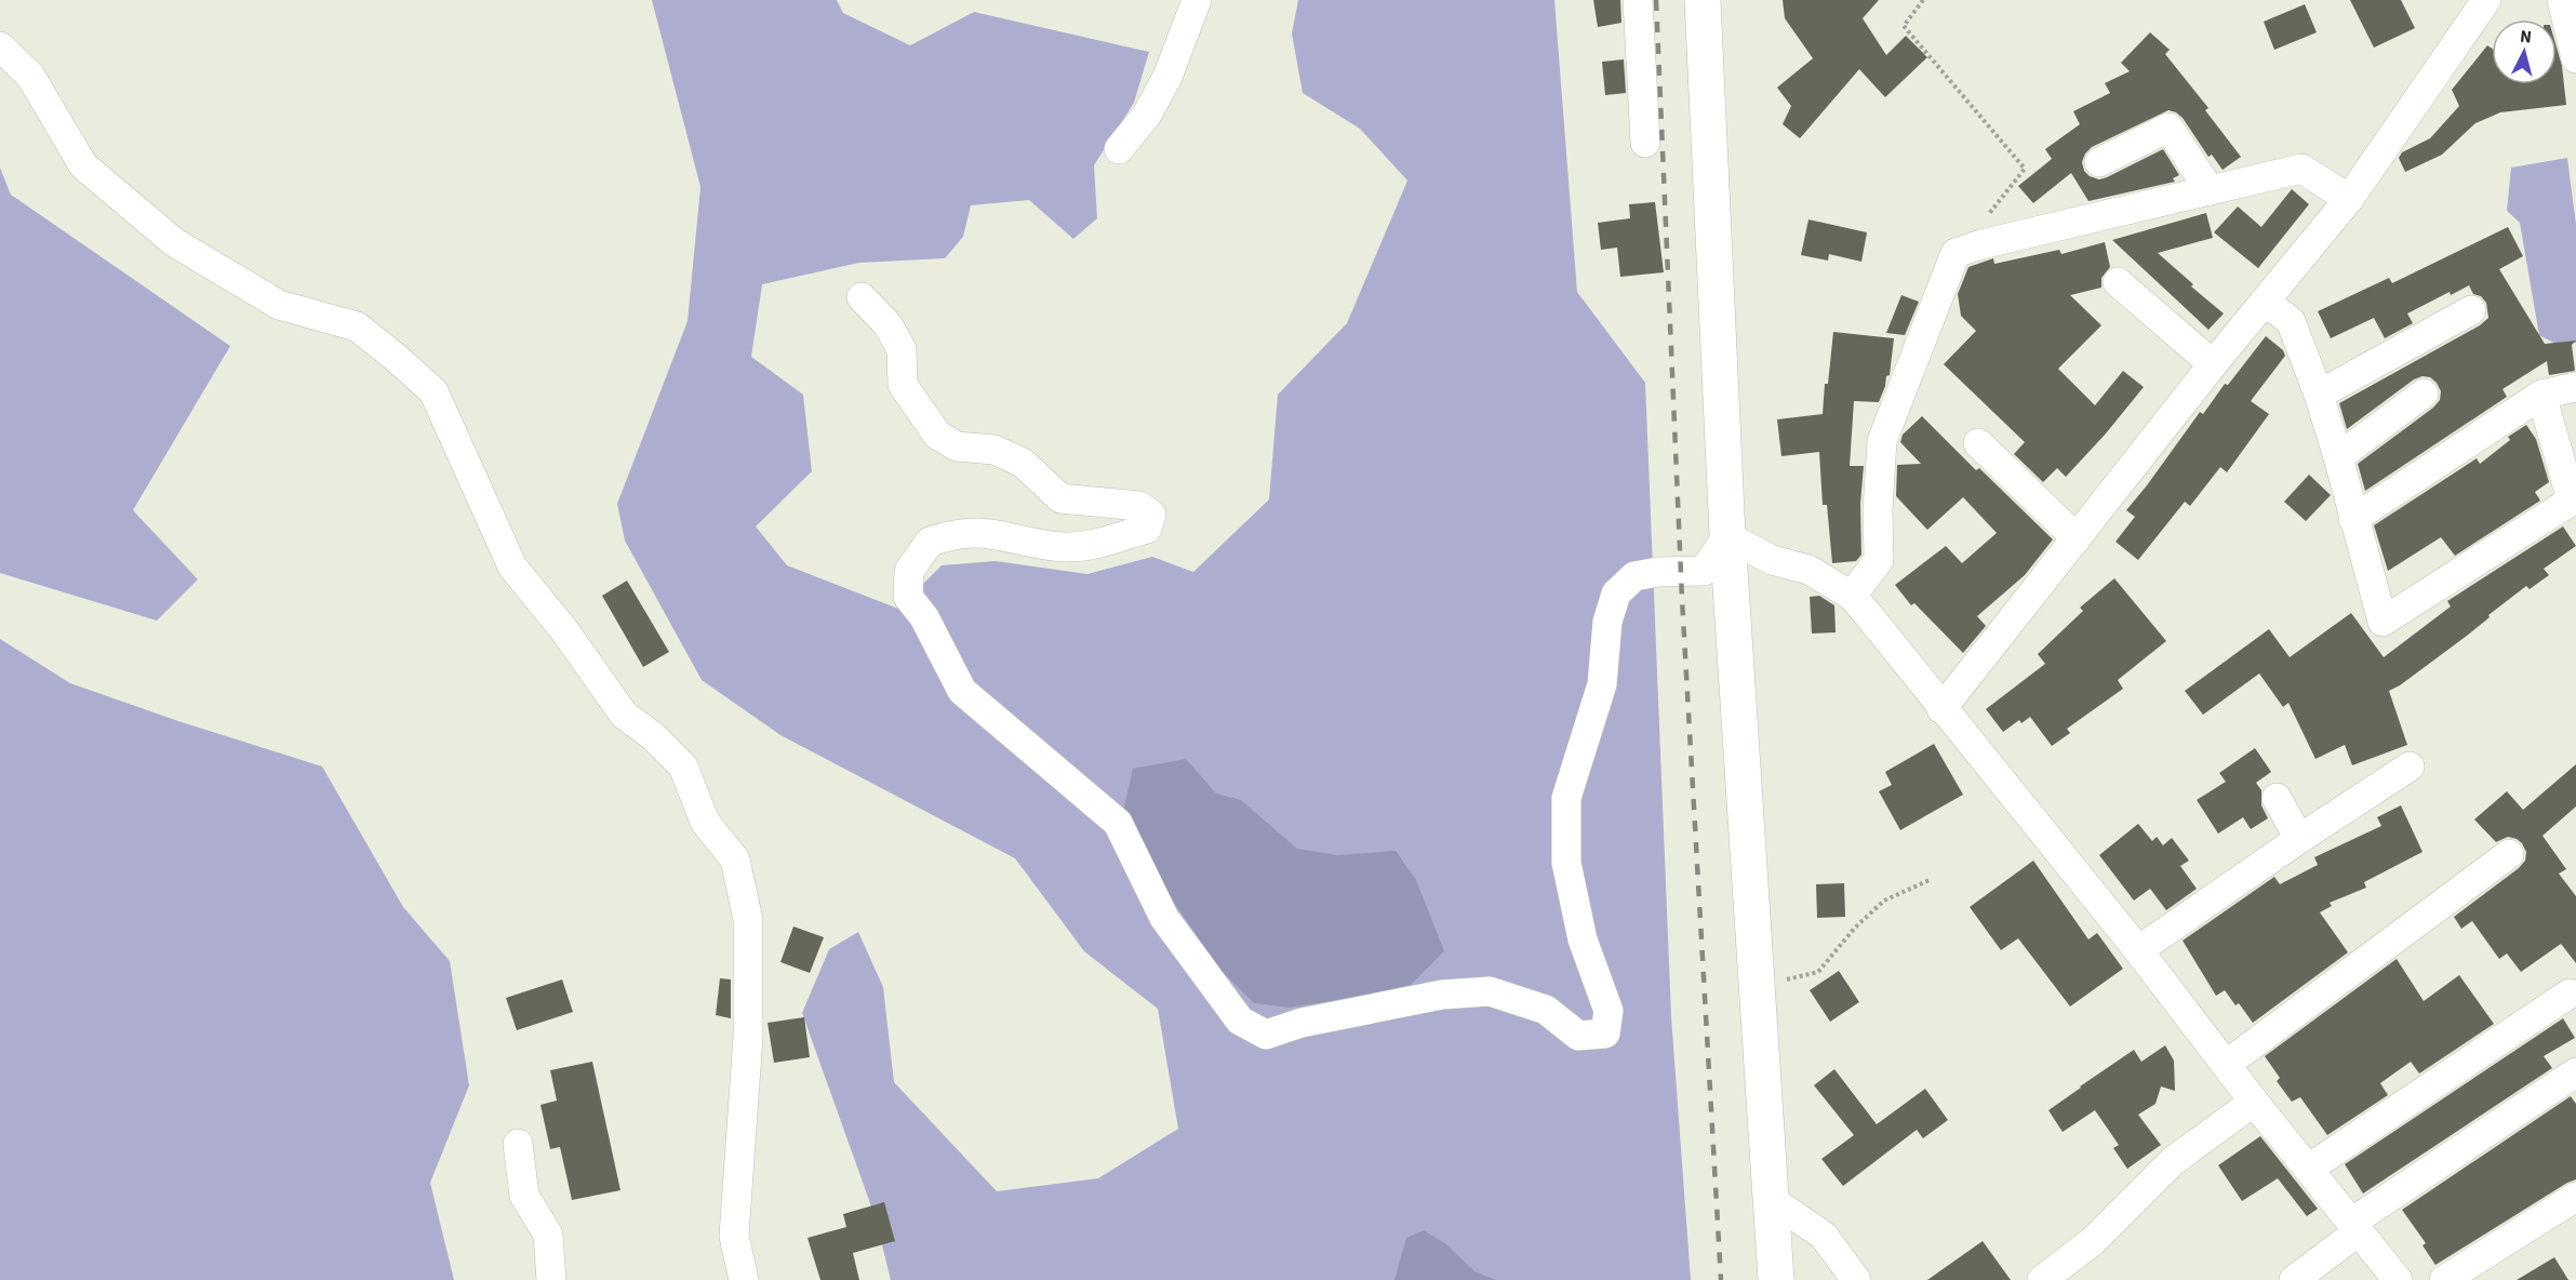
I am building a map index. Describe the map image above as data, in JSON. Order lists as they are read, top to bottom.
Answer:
{
  "north": "top"
}
